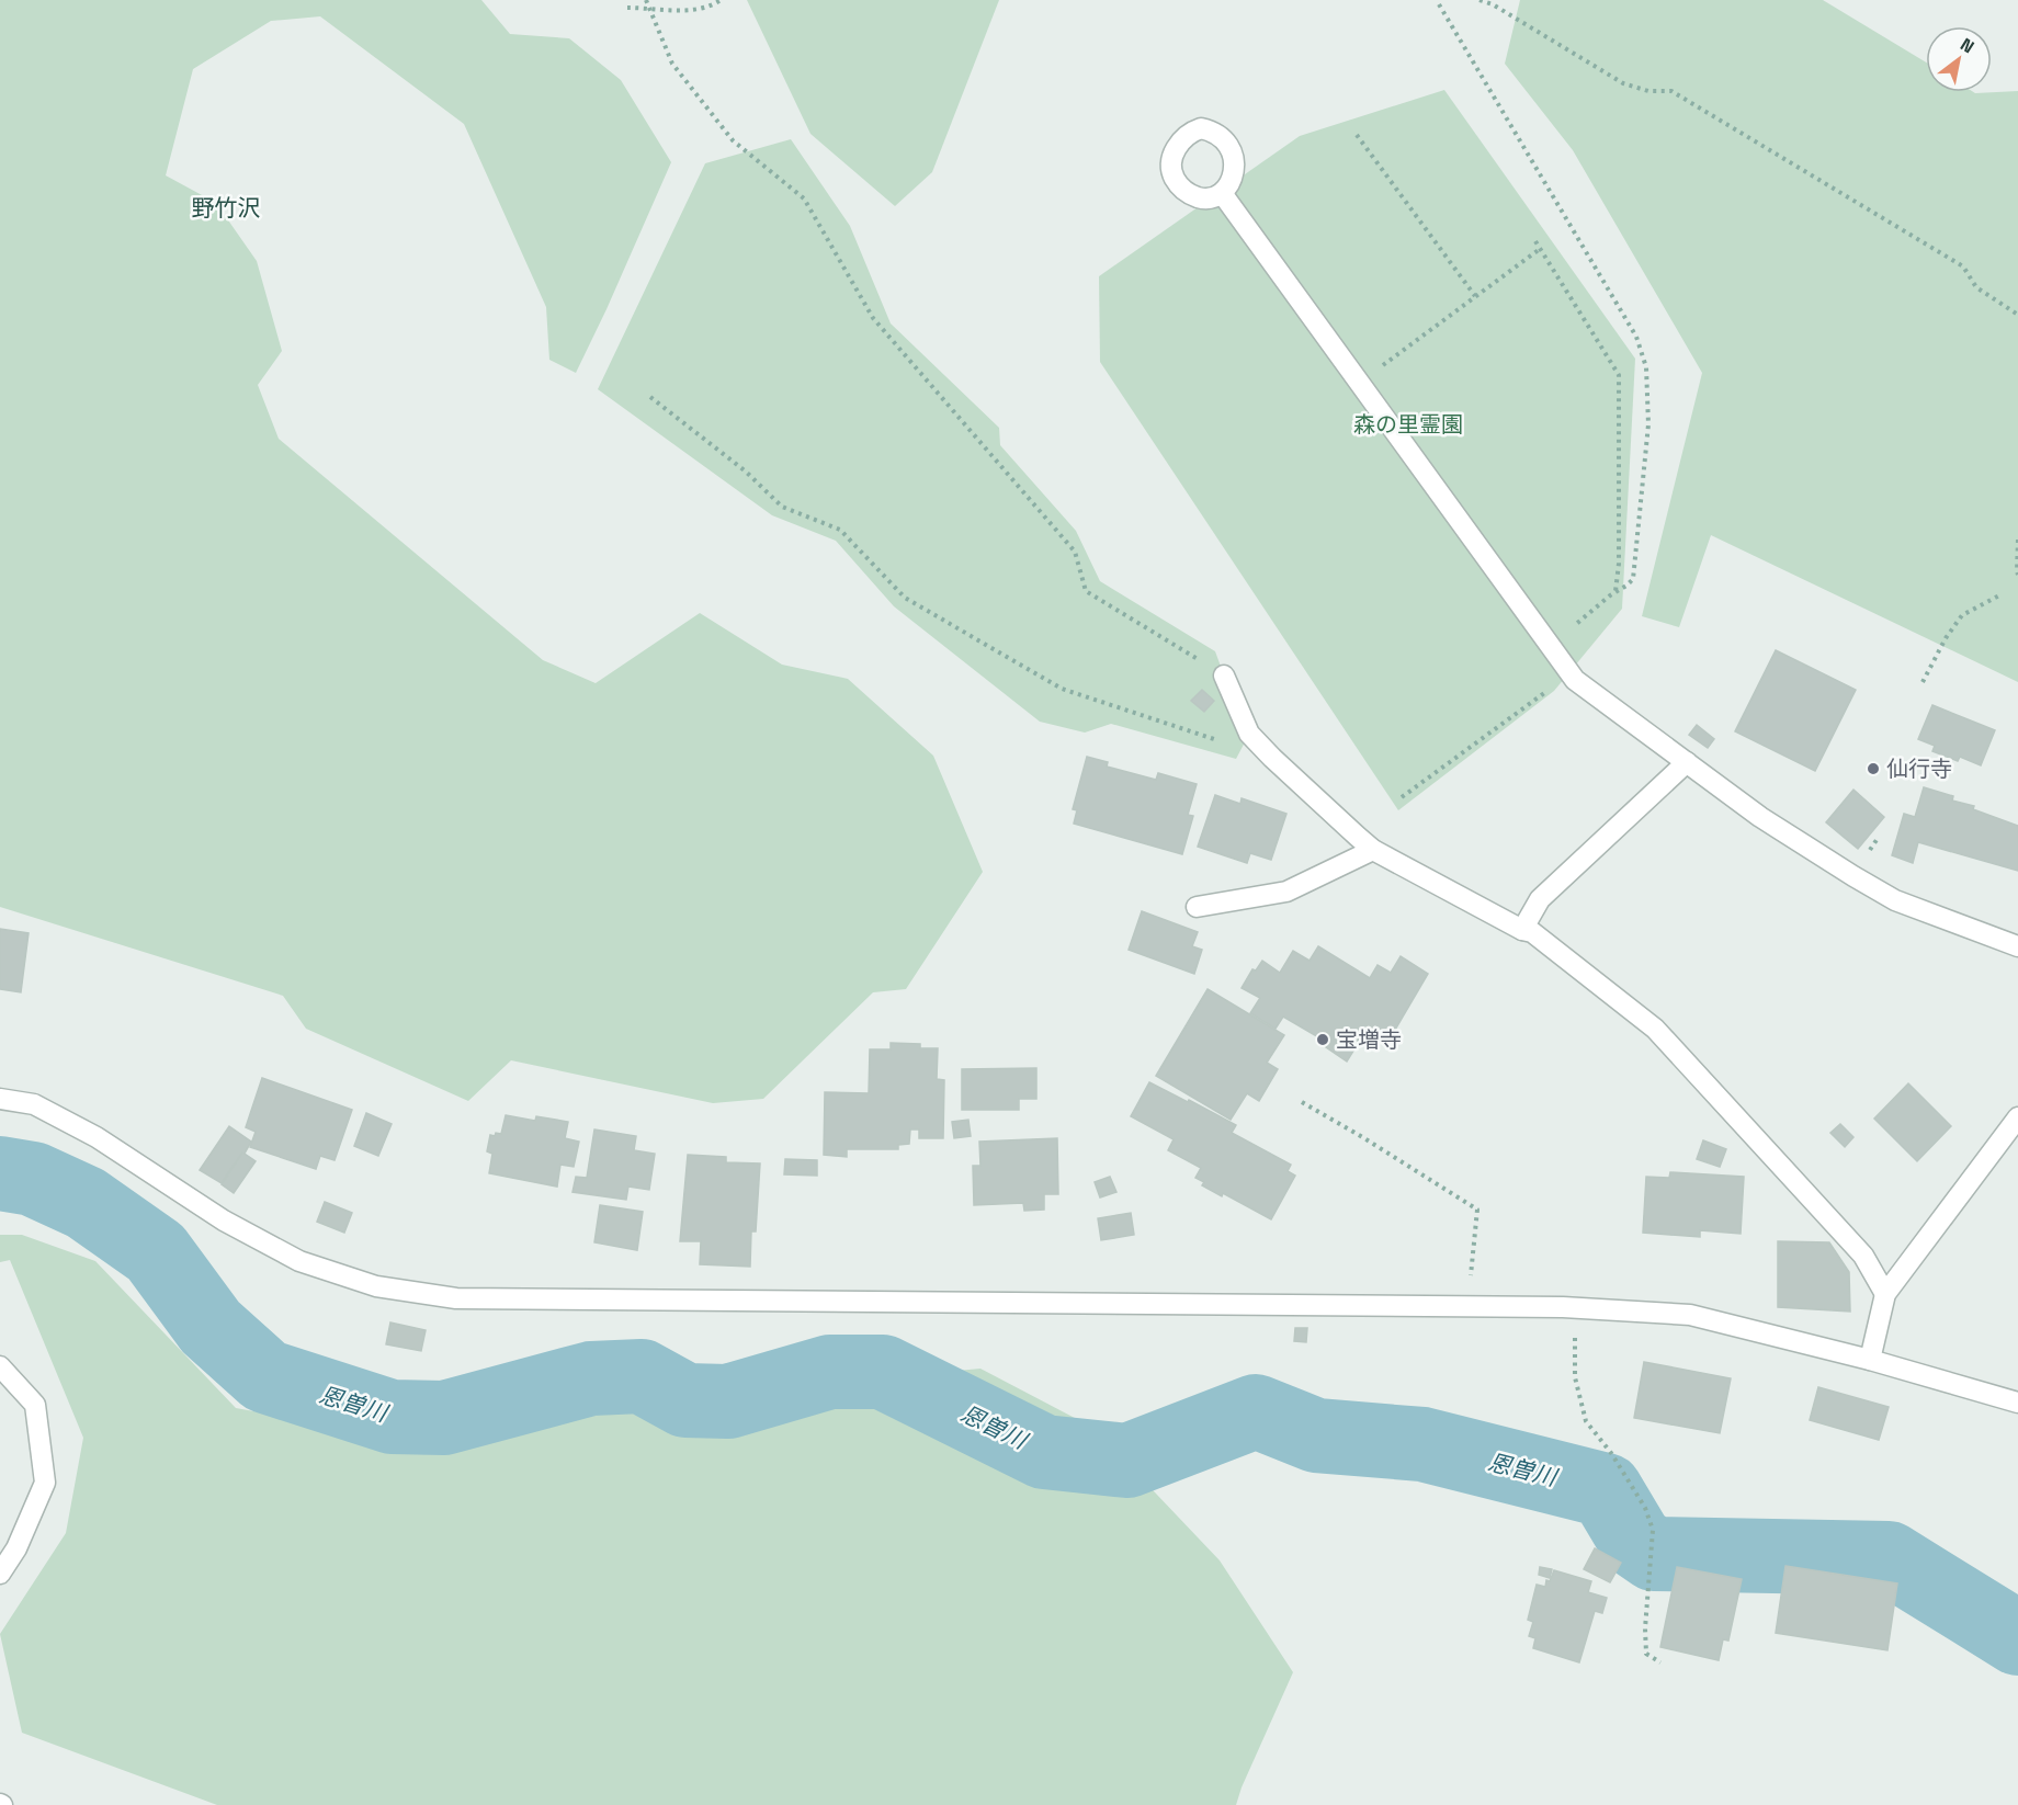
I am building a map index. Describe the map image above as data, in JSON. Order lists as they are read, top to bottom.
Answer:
{
  "districts": ["野竹沢"],
  "water": ["恩曽川"],
  "parks": ["森の里霊園"],
  "places": ["仙行寺", "宝増寺"],
  "north": "top right"
}
